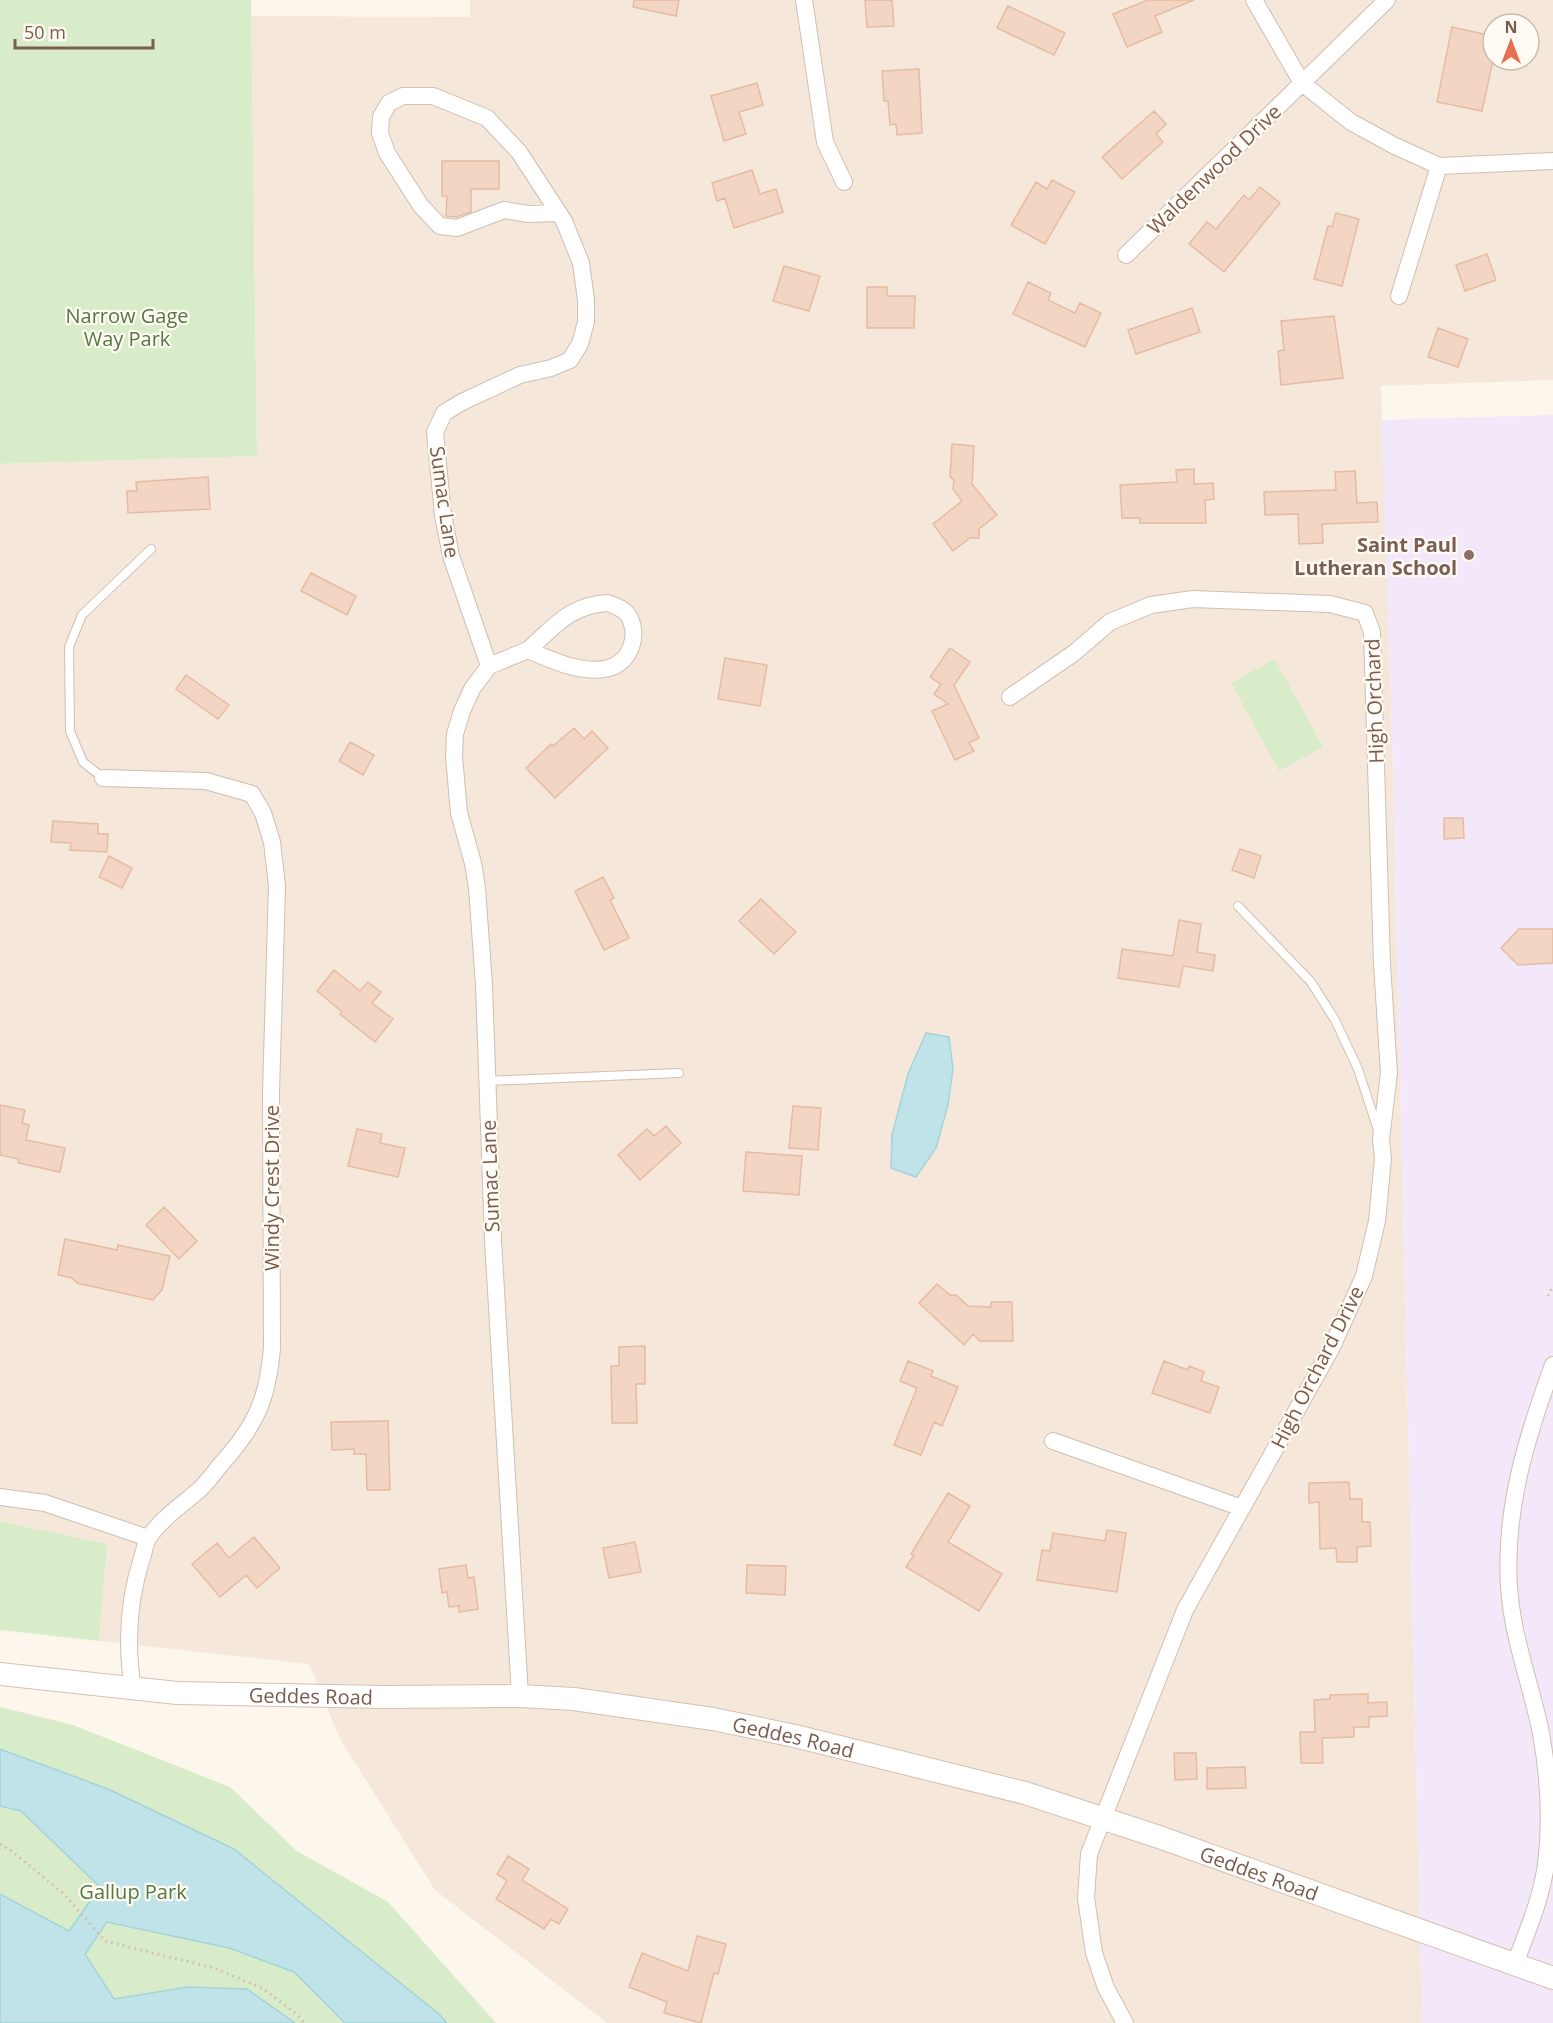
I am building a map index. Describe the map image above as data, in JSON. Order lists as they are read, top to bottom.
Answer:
{
  "streets": {
    "main road": ["Geddes Road"],
    "street": [
      "Waldenwood Drive",
      "Sumac Lane",
      "High Orchard",
      "Windy Crest Drive",
      "High Orchard Drive"
    ]
  },
  "crossings": [
    ["Sumac Lane", "Geddes Road"],
    ["High Orchard", "High Orchard Drive"],
    ["Windy Crest Drive", "Geddes Road"],
    ["High Orchard Drive", "Geddes Road"]
  ],
  "parks": ["Narrow Gage Way Park", "Gallup Park"],
  "places": ["Saint Paul Lutheran School"],
  "scale_bar": "50 m",
  "north": "top"
}
